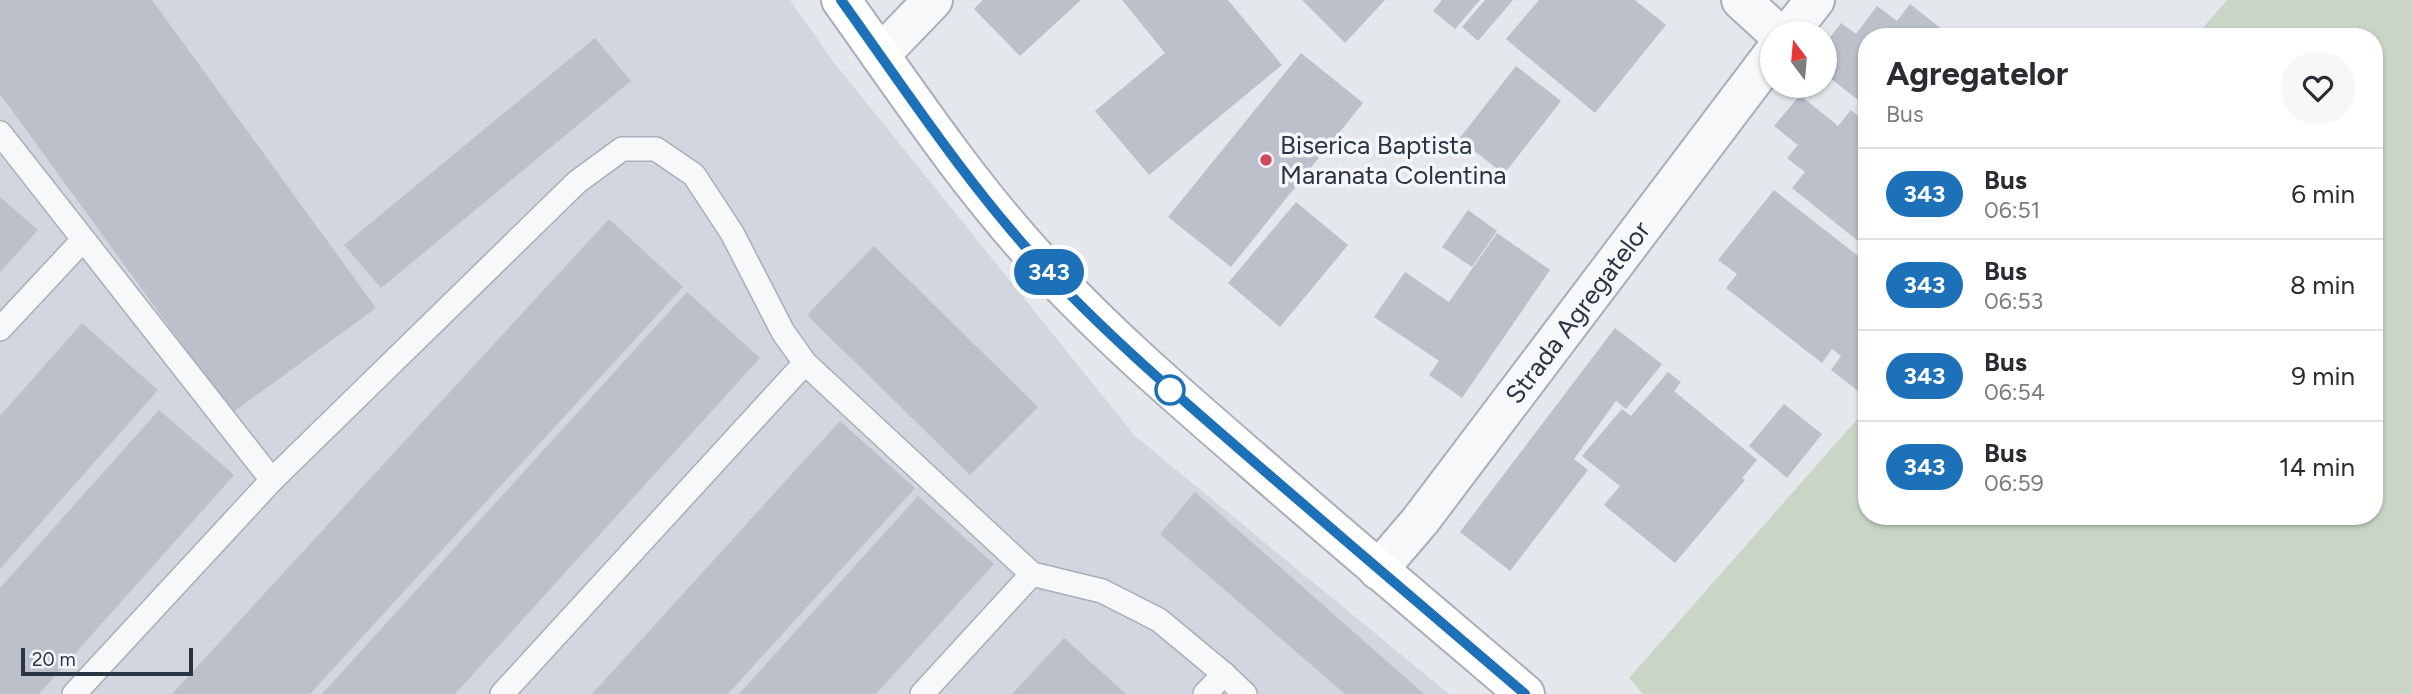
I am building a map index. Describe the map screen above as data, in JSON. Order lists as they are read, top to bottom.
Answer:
{
  "streets": {
    "street": ["Strada Agregatelor"]
  },
  "places": ["Biserica Baptista Maranata Colentina"],
  "lines": ["bus line 343"],
  "scale_bar": "20 m",
  "north": "top",
  "page": {
    "on_map": "343",
    "heading": ["Agregatelor", "Bus"],
    "list": [
      {
        "mark": "343",
        "name": "Bus",
        "note": "06:51",
        "value": "6 min"
      },
      {
        "mark": "343",
        "name": "Bus",
        "note": "06:53",
        "value": "8 min"
      },
      {
        "mark": "343",
        "name": "Bus",
        "note": "06:54",
        "value": "9 min"
      },
      {
        "mark": "343",
        "name": "Bus",
        "note": "06:59",
        "value": "14 min"
      }
    ],
    "scale": "20 m"
  }
}
